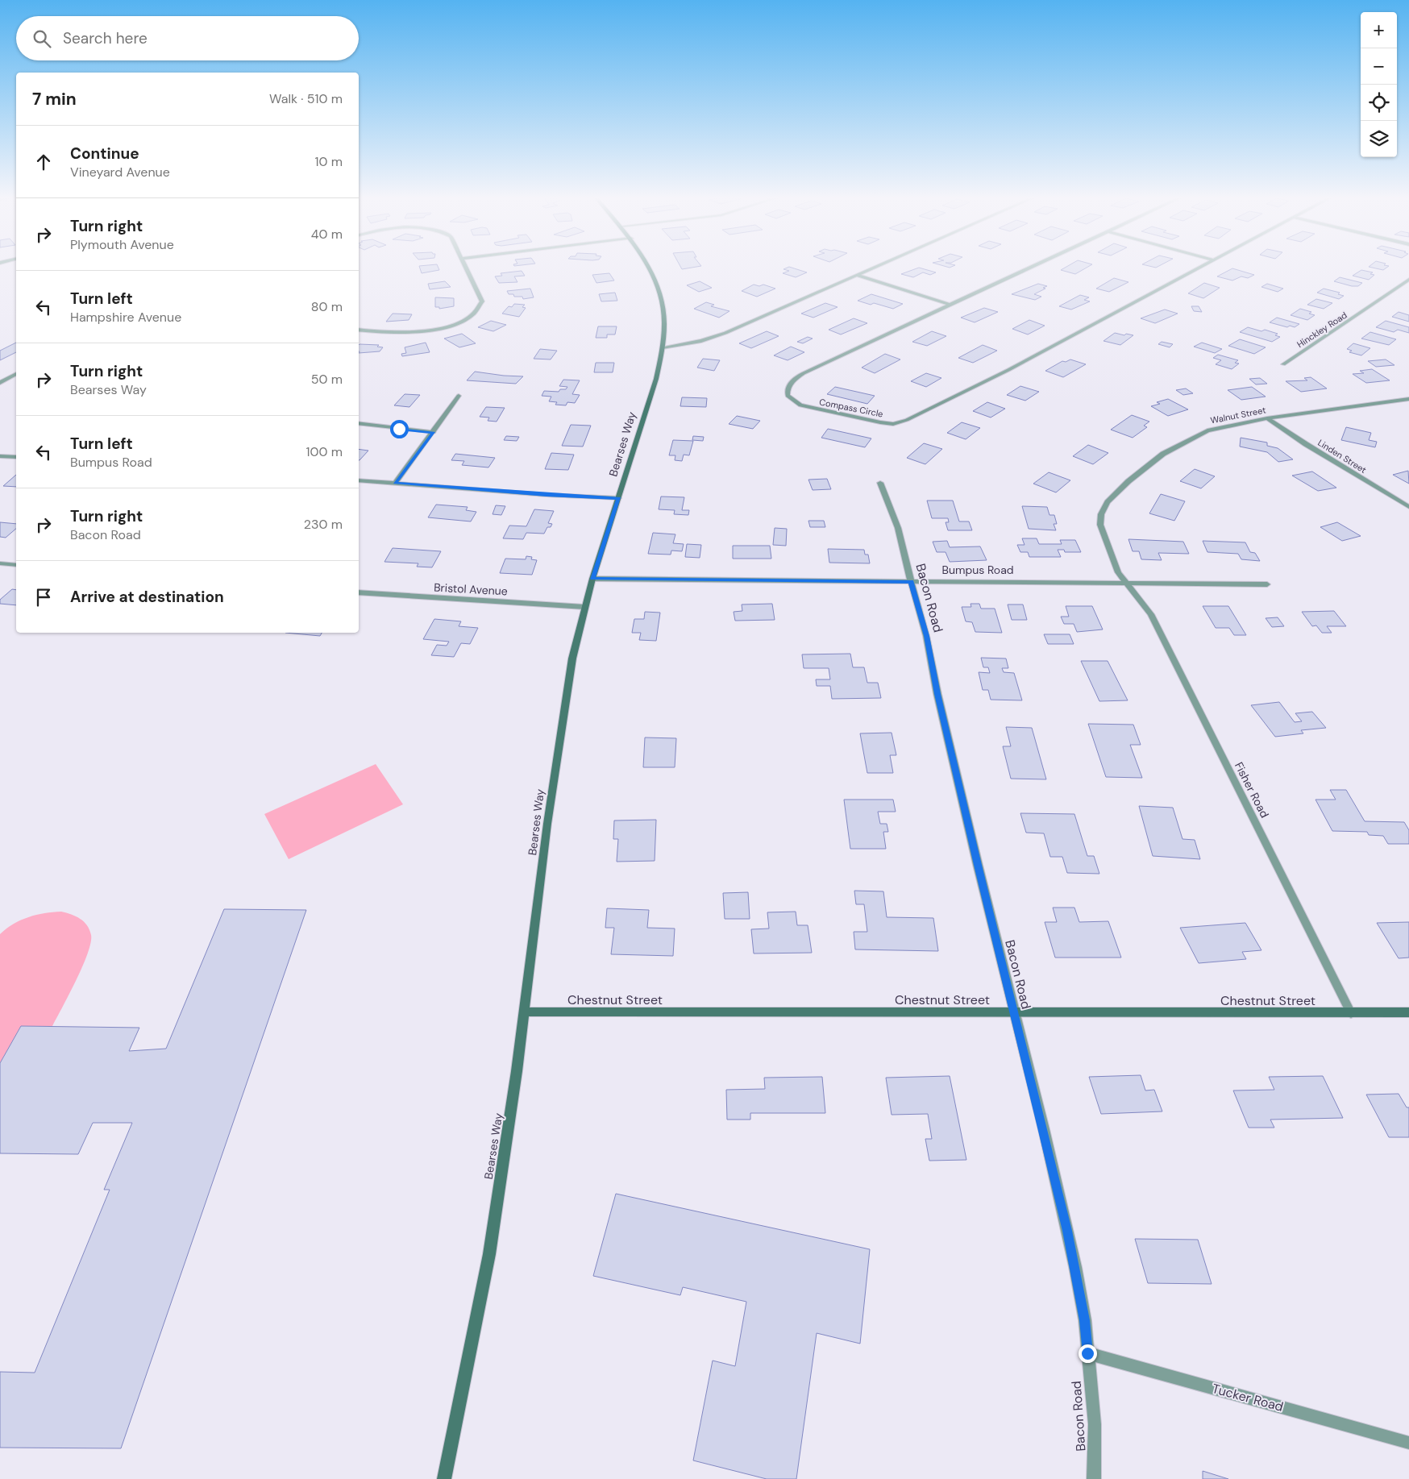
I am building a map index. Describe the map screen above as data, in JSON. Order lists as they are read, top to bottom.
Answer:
{
  "streets": {
    "main road": ["Bearses Way", "Chestnut Street"],
    "street": [
      "Hinckley Road",
      "Compass Circle",
      "Walnut Street",
      "Linden Street",
      "Bumpus Road",
      "Bristol Avenue",
      "Bacon Road",
      "Fisher Road",
      "Tucker Road"
    ]
  },
  "crossings": [
    ["Walnut Street", "Linden Street"],
    ["Walnut Street", "Bumpus Road"],
    ["Walnut Street", "Fisher Road"],
    ["Bearses Way", "Bumpus Road"],
    ["Bearses Way", "Bristol Avenue"],
    ["Bearses Way", "Chestnut Street"],
    ["Bumpus Road", "Bacon Road"],
    ["Bumpus Road", "Fisher Road"],
    ["Bacon Road", "Chestnut Street"],
    ["Bacon Road", "Tucker Road"],
    ["Fisher Road", "Chestnut Street"]
  ],
  "page": {
    "map_buttons": ["+", "−"],
    "search": "Search here",
    "heading": ["7 min", "Walk · 510 m"],
    "list": [
      ["Continue", "Vineyard Avenue", "10 m"],
      ["Turn right", "Plymouth Avenue", "40 m"],
      ["Turn left", "Hampshire Avenue", "80 m"],
      ["Turn right", "Bearses Way", "50 m"],
      ["Turn left", "Bumpus Road", "100 m"],
      ["Turn right", "Bacon Road", "230 m"],
      "Arrive at destination"
    ]
  }
}
